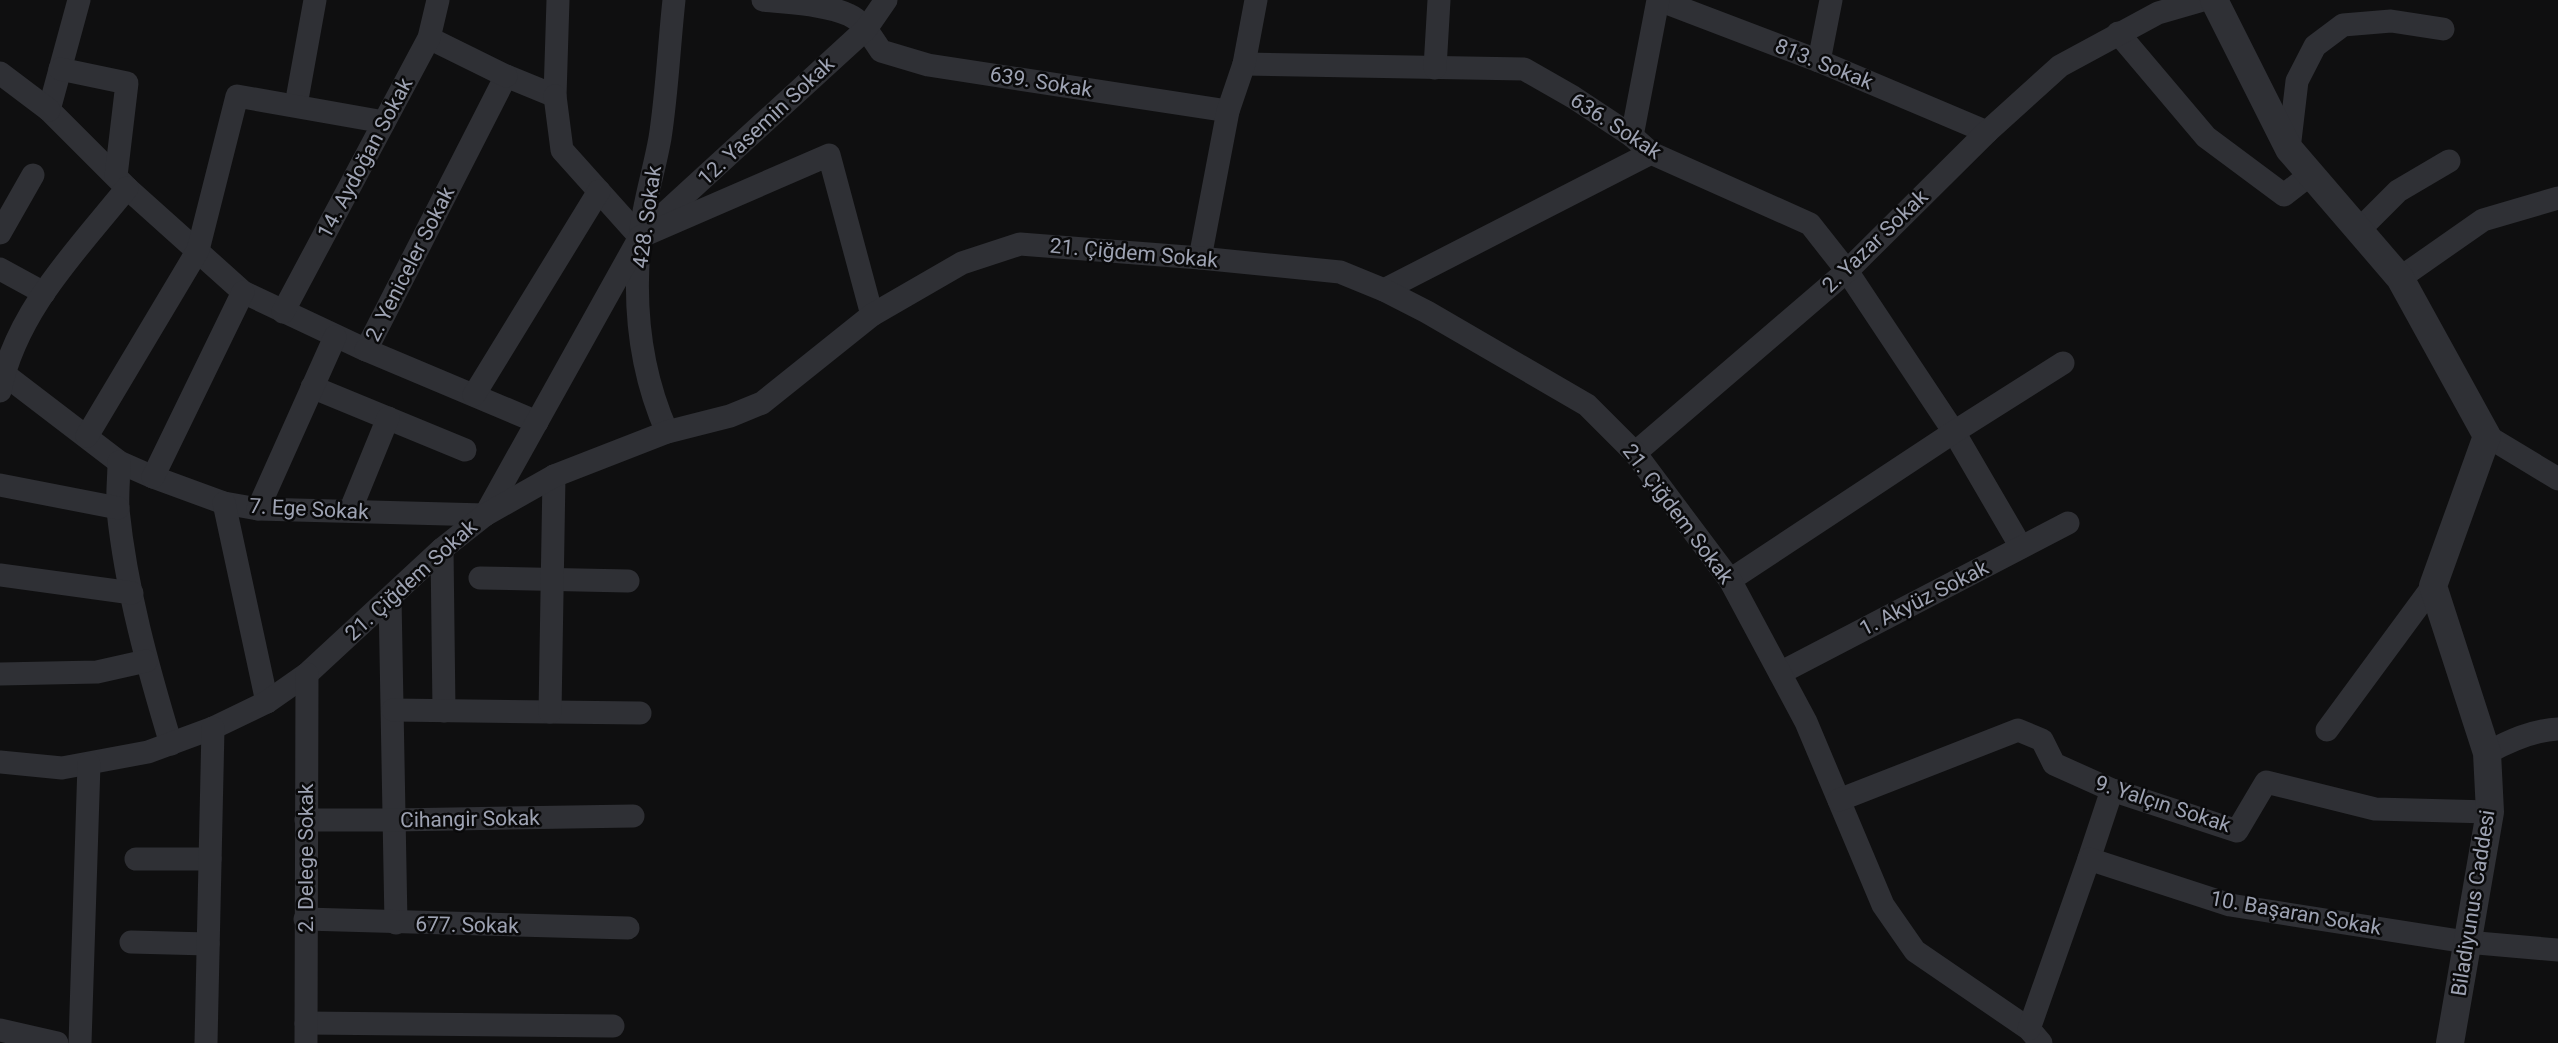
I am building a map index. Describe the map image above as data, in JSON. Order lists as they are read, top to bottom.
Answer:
{
  "streets": {
    "street": [
      "813. Sokak",
      "639. Sokak",
      "12. Yasemin Sokak",
      "636. Sokak",
      "14. Aydoğan Sokak",
      "428. Sokak",
      "2. Yazar Sokak",
      "21. Çiğdem Sokak",
      "2. Yeniceler Sokak",
      "7. Ege Sokak",
      "1. Akyüz Sokak",
      "9. Yalçın Sokak",
      "Cihangir Sokak",
      "2. Delege Sokak",
      "Biladiyunus Caddesi",
      "10. Başaran Sokak",
      "677. Sokak"
    ]
  },
  "crossings": [
    ["813. Sokak", "2. Yazar Sokak"],
    ["639. Sokak", "12. Yasemin Sokak"],
    ["12. Yasemin Sokak", "428. Sokak"],
    ["636. Sokak", "2. Yazar Sokak"],
    ["636. Sokak", "1. Akyüz Sokak"],
    ["14. Aydoğan Sokak", "2. Yeniceler Sokak"],
    ["428. Sokak", "21. Çiğdem Sokak"],
    ["2. Yazar Sokak", "21. Çiğdem Sokak"],
    ["21. Çiğdem Sokak", "7. Ege Sokak"],
    ["21. Çiğdem Sokak", "1. Akyüz Sokak"],
    ["21. Çiğdem Sokak", "9. Yalçın Sokak"],
    ["21. Çiğdem Sokak", "2. Delege Sokak"],
    ["9. Yalçın Sokak", "Biladiyunus Caddesi"],
    ["Cihangir Sokak", "2. Delege Sokak"],
    ["2. Delege Sokak", "677. Sokak"],
    ["Biladiyunus Caddesi", "10. Başaran Sokak"]
  ]
}
